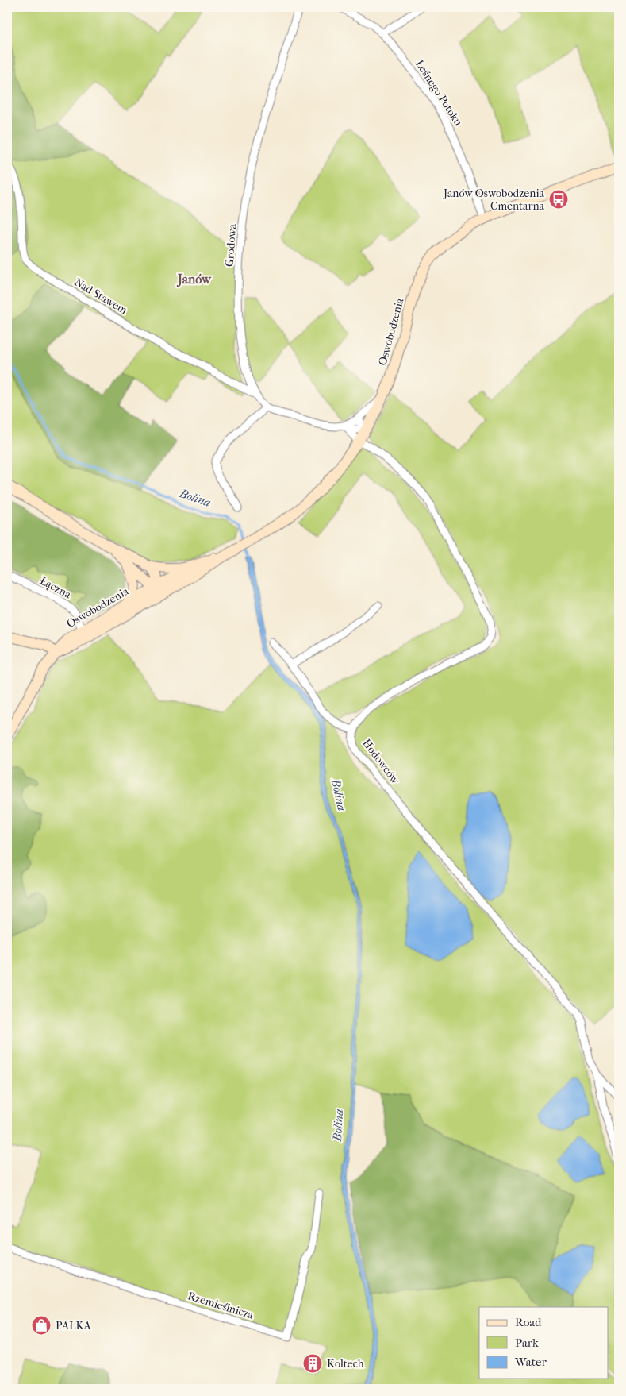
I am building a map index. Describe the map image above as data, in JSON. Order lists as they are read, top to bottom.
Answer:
{
  "streets": {
    "street": [
      "Leśnego Potoku",
      "Grodowa",
      "Nad Stawem",
      "Oswobodzenia",
      "Łączna",
      "Hodowców",
      "Rzemieślnicza"
    ]
  },
  "crossings": [
    ["Leśnego Potoku", "Oswobodzenia"],
    ["Grodowa", "Nad Stawem"],
    ["Oswobodzenia", "Łączna"],
    ["Oswobodzenia", "Hodowców"]
  ],
  "districts": ["Janów"],
  "water": ["Bolina"],
  "places": {
    "bus stop": ["Janów Oswobodzenia Cmentarna"],
    "shop": ["PALKA"],
    "building": ["Koltech"]
  },
  "legend": ["Road", "Park", "Water"]
}
